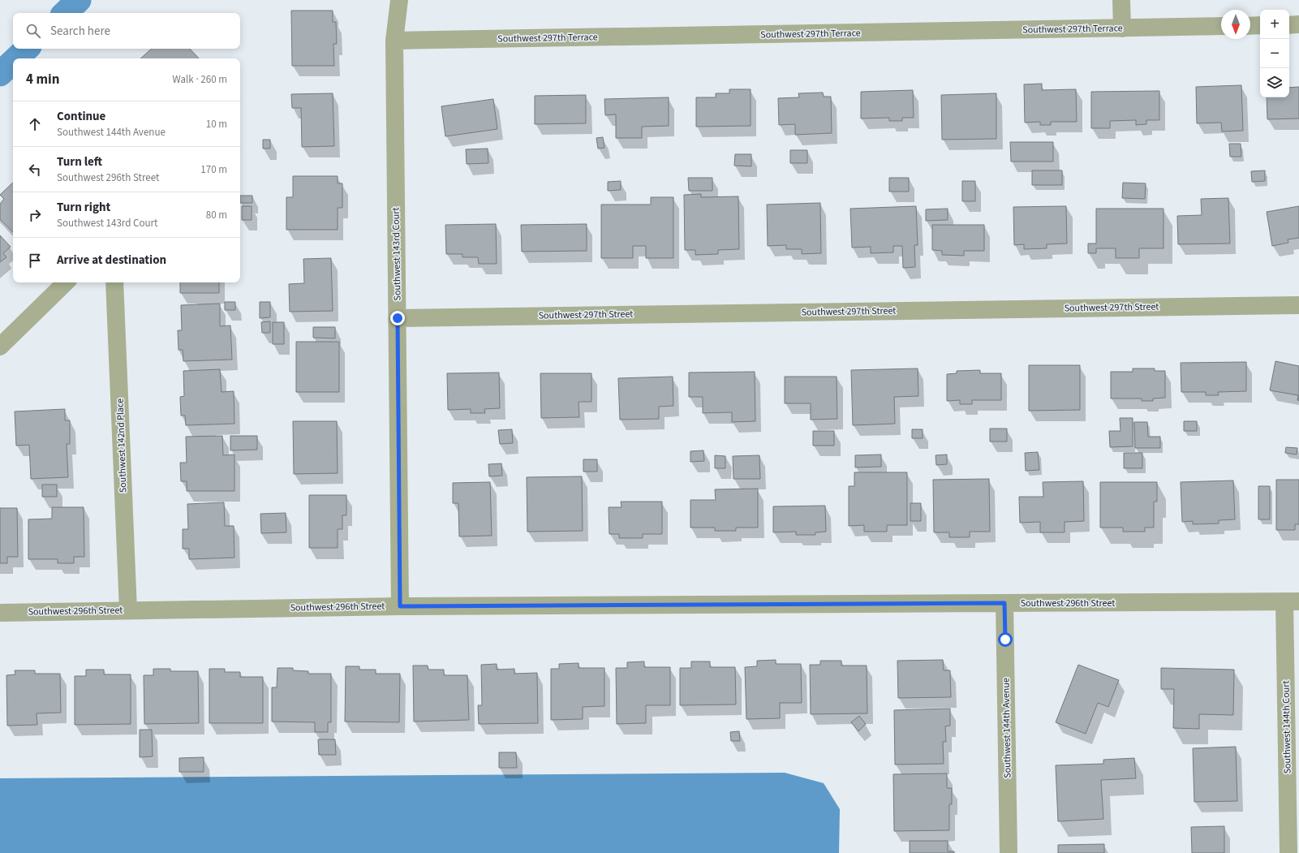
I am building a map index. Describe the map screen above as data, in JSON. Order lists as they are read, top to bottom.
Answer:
{
  "streets": {
    "street": [
      "Southwest 297th Terrace",
      "Southwest 143rd Court",
      "Southwest 297th Street",
      "Southwest 142nd Place",
      "Southwest 296th Street",
      "Southwest 144th Court",
      "Southwest 144th Avenue"
    ]
  },
  "crossings": [
    ["Southwest 297th Terrace", "Southwest 143rd Court"],
    ["Southwest 143rd Court", "Southwest 297th Street"],
    ["Southwest 143rd Court", "Southwest 296th Street"],
    ["Southwest 142nd Place", "Southwest 296th Street"],
    ["Southwest 296th Street", "Southwest 144th Court"],
    ["Southwest 296th Street", "Southwest 144th Avenue"]
  ],
  "north": "bottom",
  "page": {
    "map_buttons": ["+", "−"],
    "search": "Search here",
    "heading": ["4 min", "Walk · 260 m"],
    "list": [
      ["Continue", "Southwest 144th Avenue", "10 m"],
      ["Turn left", "Southwest 296th Street", "170 m"],
      ["Turn right", "Southwest 143rd Court", "80 m"],
      "Arrive at destination"
    ]
  }
}
